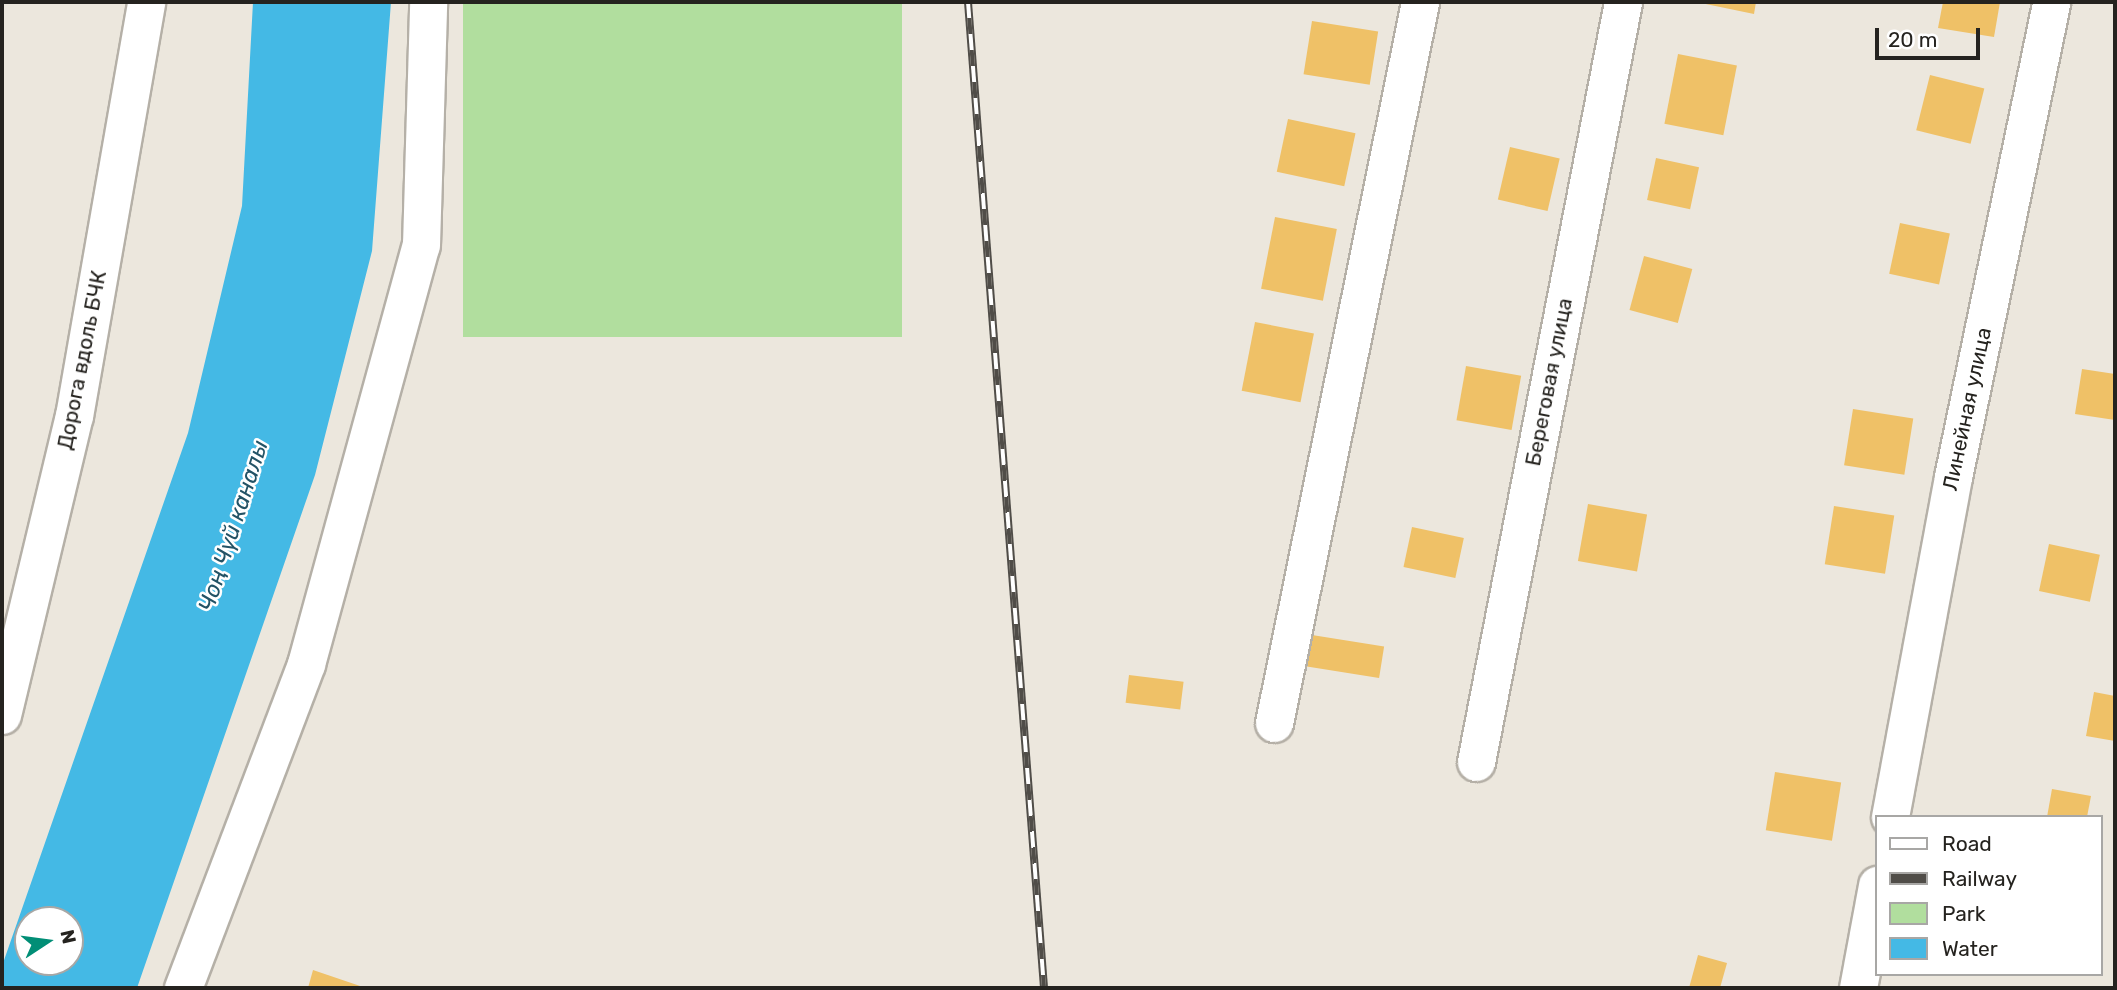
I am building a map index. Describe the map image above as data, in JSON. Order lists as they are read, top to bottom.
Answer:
{
  "streets": {
    "street": ["Дорога вдоль БЧК", "Береговая улица", "Линейная улица"]
  },
  "water": ["Чоң Чүй каналы"],
  "legend": [
    "Road",
    "Railway",
    "Park",
    "Water"
  ],
  "scale_bar": "20 m",
  "north": "right"
}
